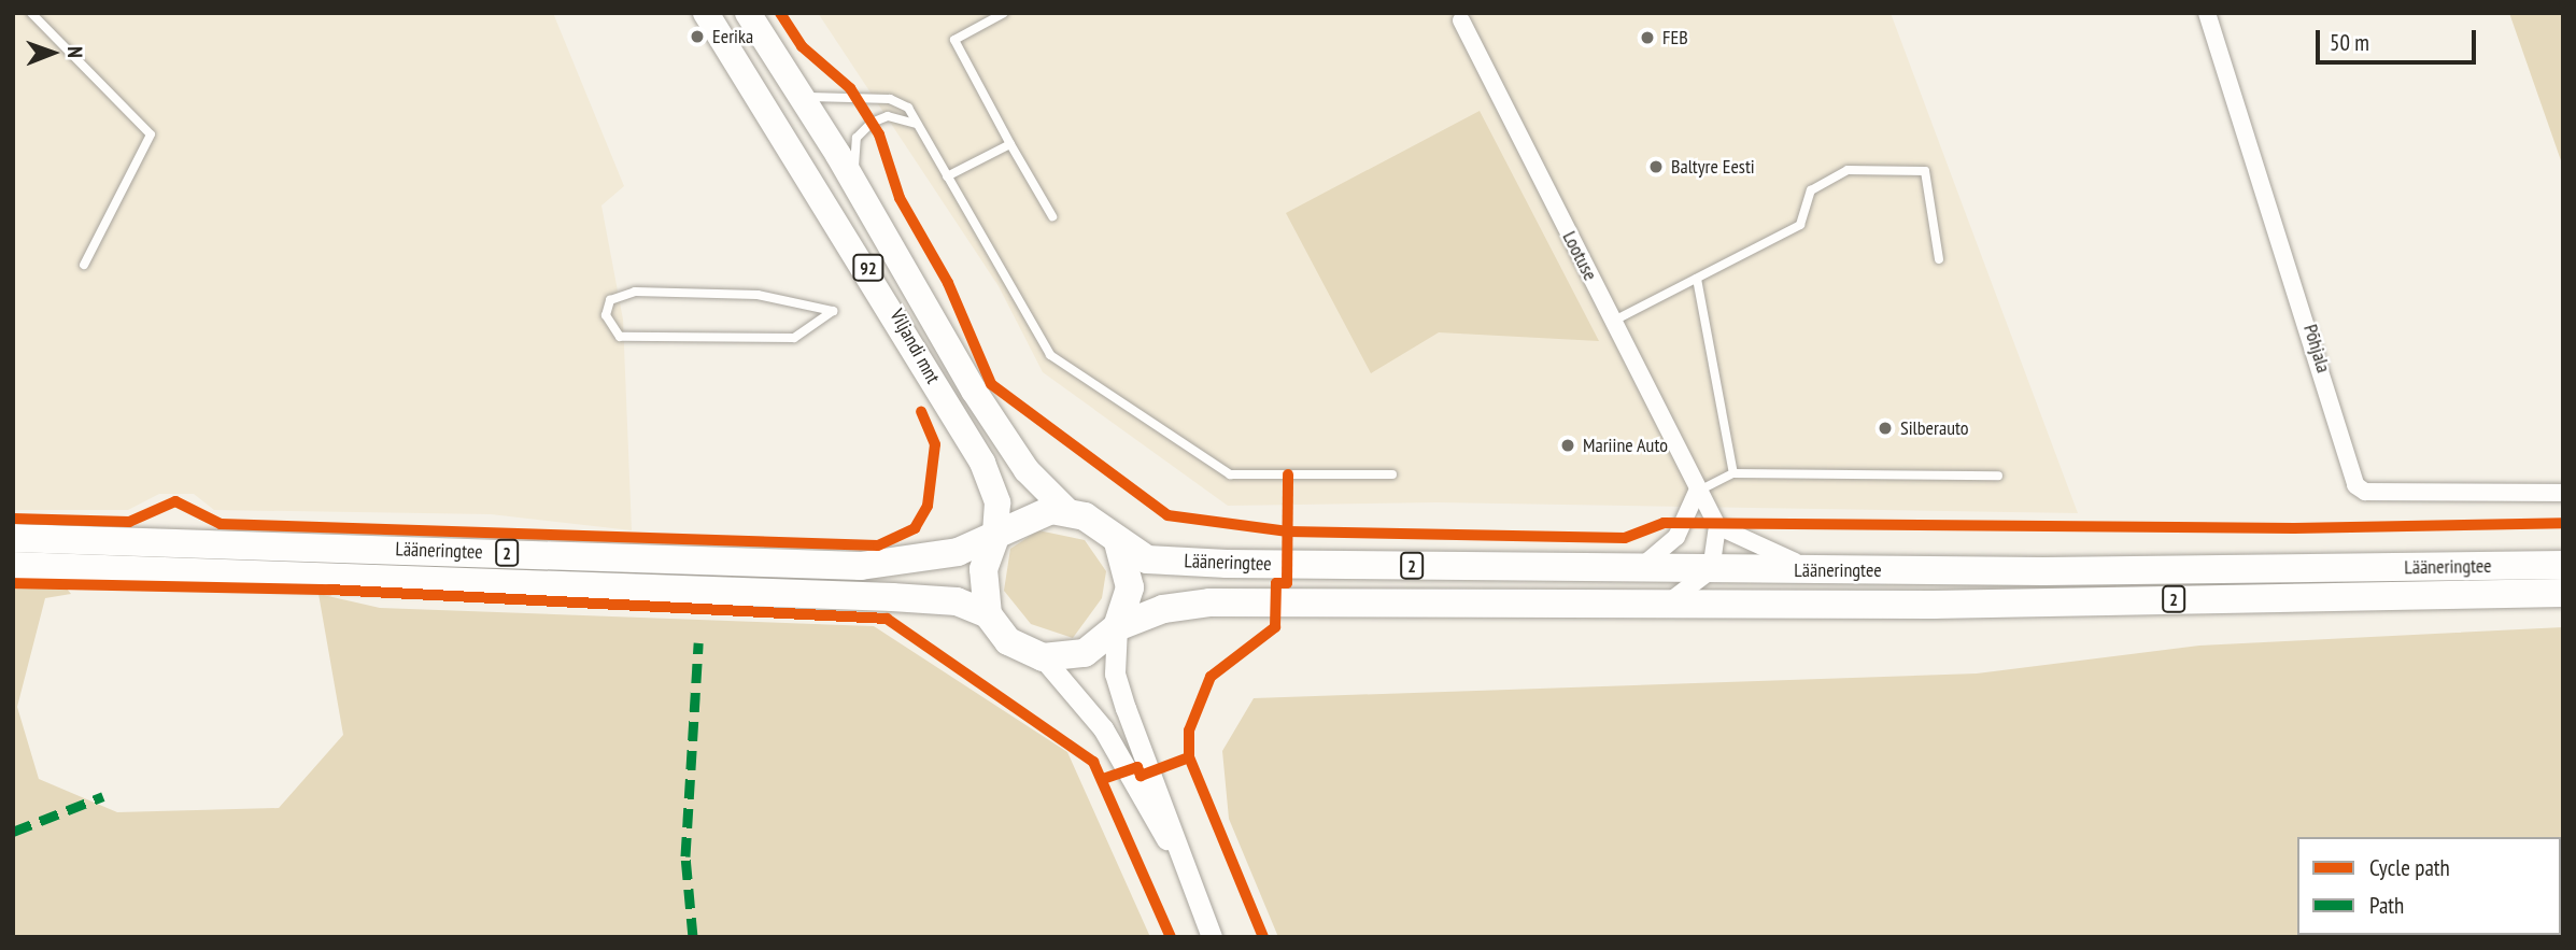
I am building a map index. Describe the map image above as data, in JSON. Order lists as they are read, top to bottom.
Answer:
{
  "streets": {
    "highway": ["Lääneringtee", "2"],
    "main road": ["92", "Viljandi mnt"],
    "street": ["Lootuse", "Põhjala"]
  },
  "crossings": [
    ["Viljandi mnt", "Lääneringtee"]
  ],
  "places": [
    "Eerika",
    "FEB",
    "Baltyre Eesti",
    "Silberauto",
    "Mariine Auto"
  ],
  "legend": ["Cycle path", "Path"],
  "scale_bar": "50 m",
  "north": "right"
}
